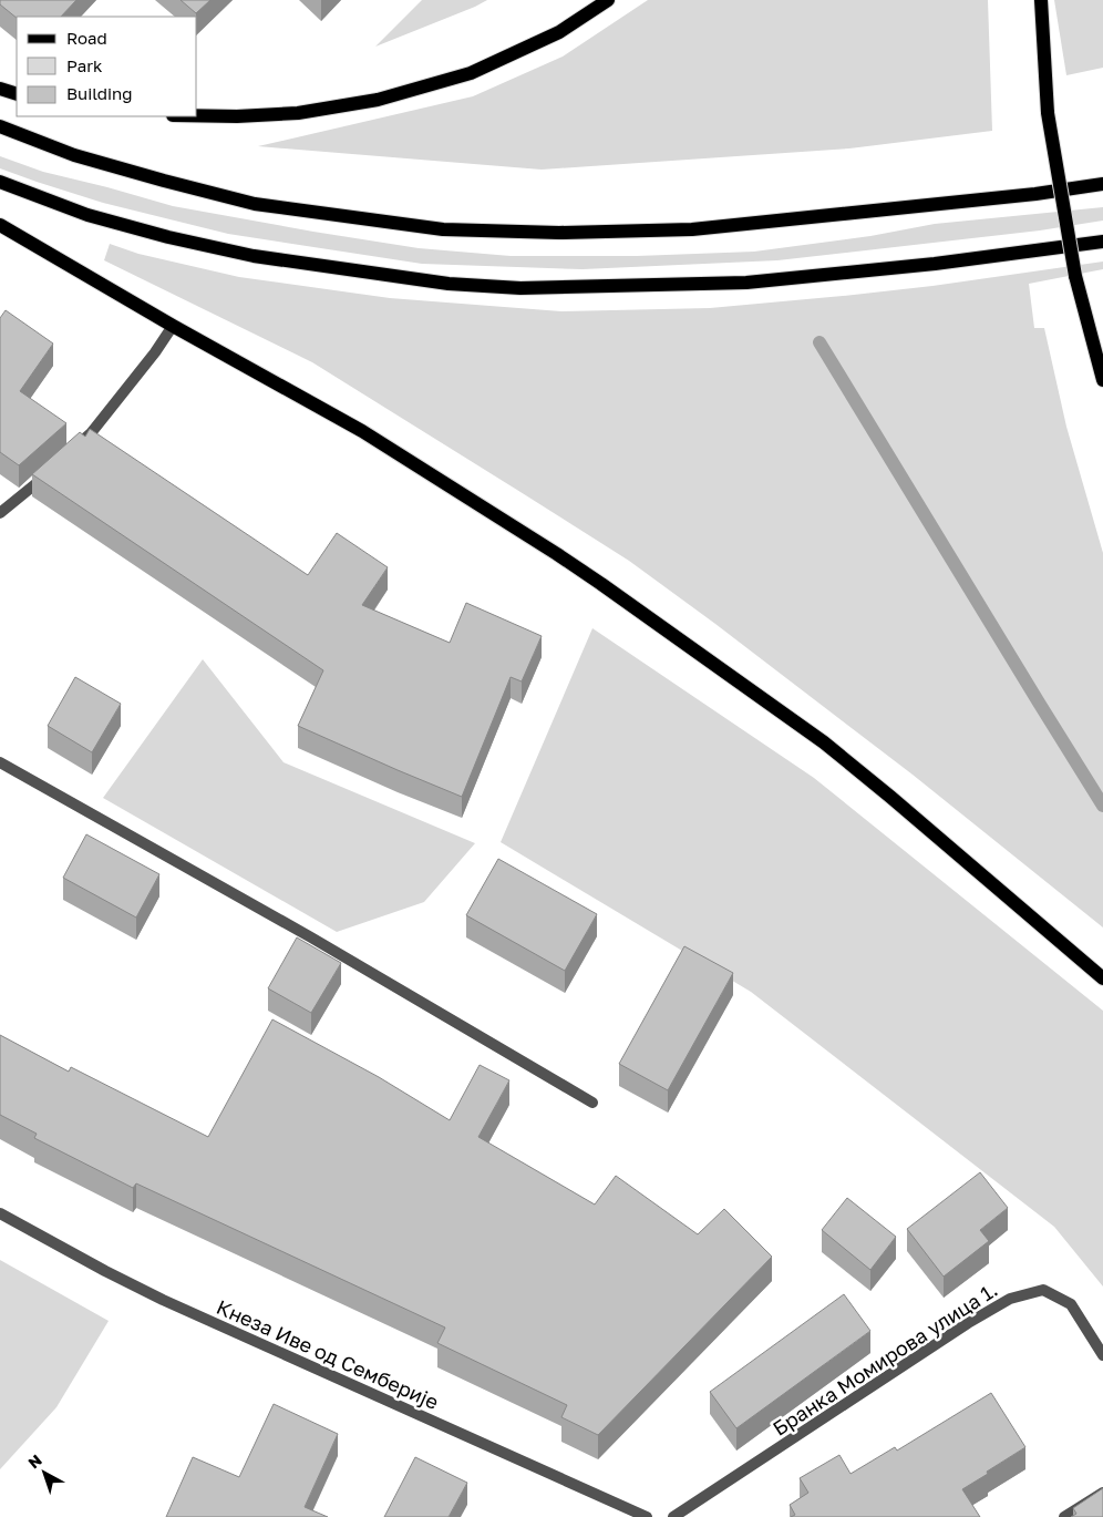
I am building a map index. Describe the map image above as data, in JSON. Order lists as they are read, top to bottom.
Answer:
{
  "streets": {
    "street": ["Кнеза Иве од Семберије", "Бранка Момирова улица 1."]
  },
  "legend": ["Road", "Park", "Building"],
  "north": "top left"
}
